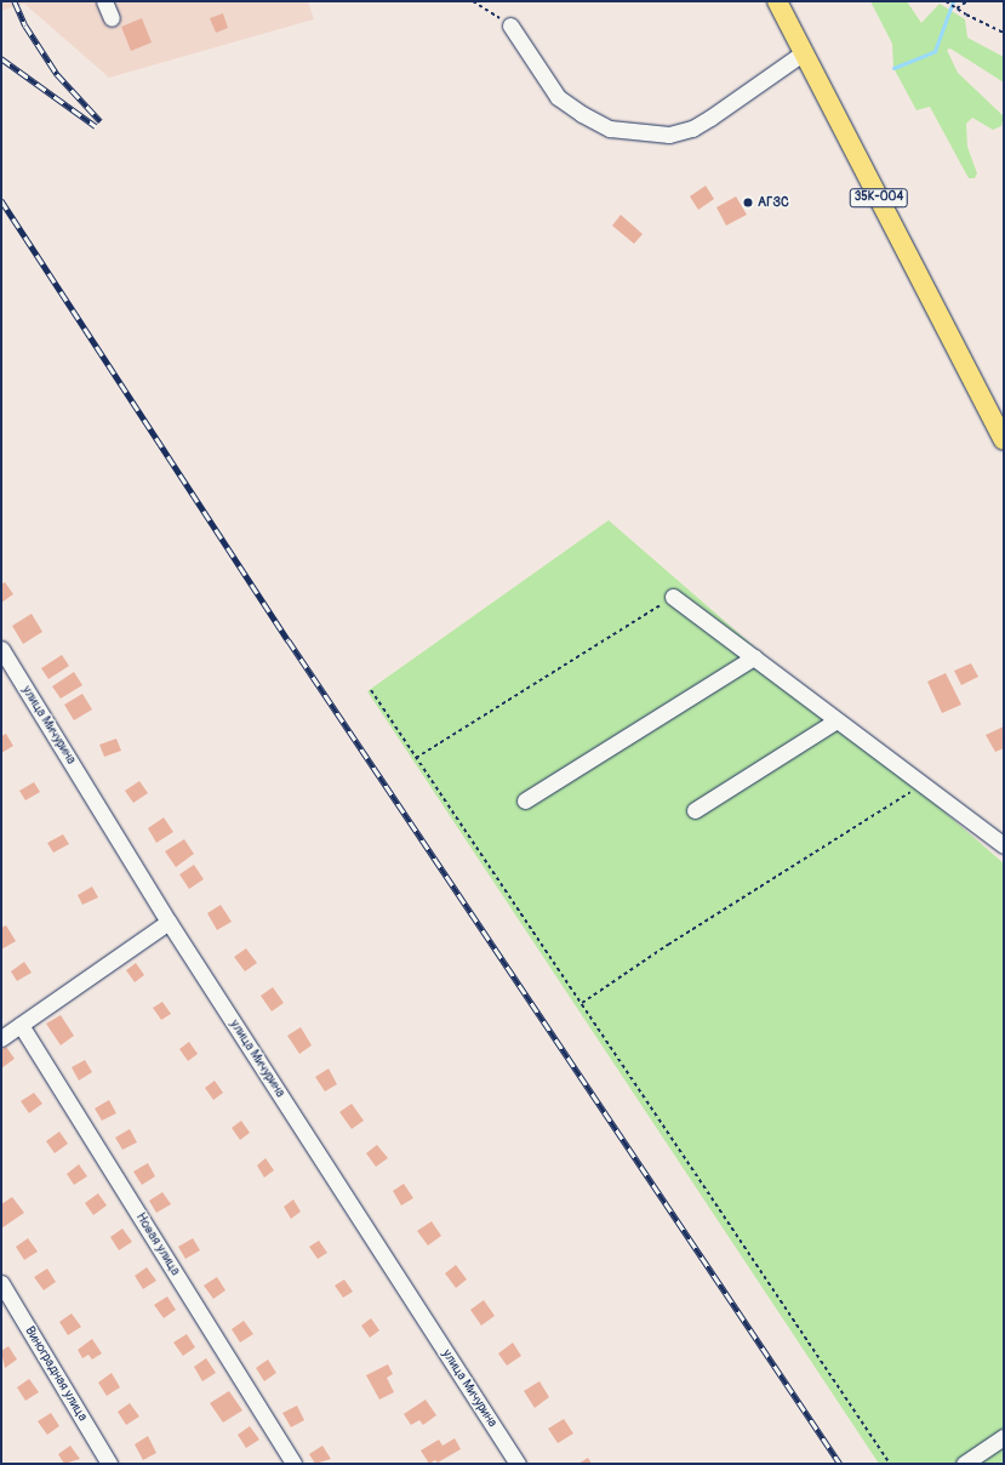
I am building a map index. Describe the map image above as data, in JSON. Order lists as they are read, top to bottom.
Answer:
{
  "streets": {
    "main road": ["35К-004"],
    "street": ["улица Мичурина", "Новая улица", "Виноградная улица"]
  },
  "places": ["АГЗС"]
}
